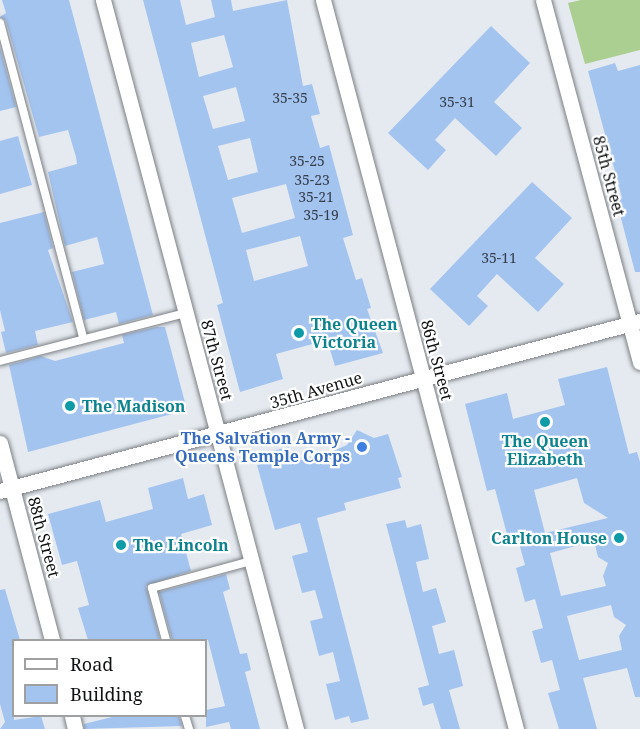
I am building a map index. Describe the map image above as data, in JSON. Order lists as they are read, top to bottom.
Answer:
{
  "streets": {
    "street": [
      "85th Street",
      "87th Street",
      "86th Street",
      "35th Avenue",
      "88th Street"
    ]
  },
  "crossings": [
    ["85th Street", "35th Avenue"],
    ["87th Street", "35th Avenue"],
    ["86th Street", "35th Avenue"],
    ["35th Avenue", "88th Street"]
  ],
  "places": [
    "The Queen Victoria",
    "The Madison",
    "The Queen Elizabeth",
    "The Salvation Army - Queens Temple Corps",
    "Carlton House",
    "The Lincoln"
  ],
  "house_numbers": [
    "35-35",
    "35-31",
    "35-25",
    "35-23",
    "35-21",
    "35-19",
    "35-11"
  ],
  "legend": ["Road", "Building"]
}
